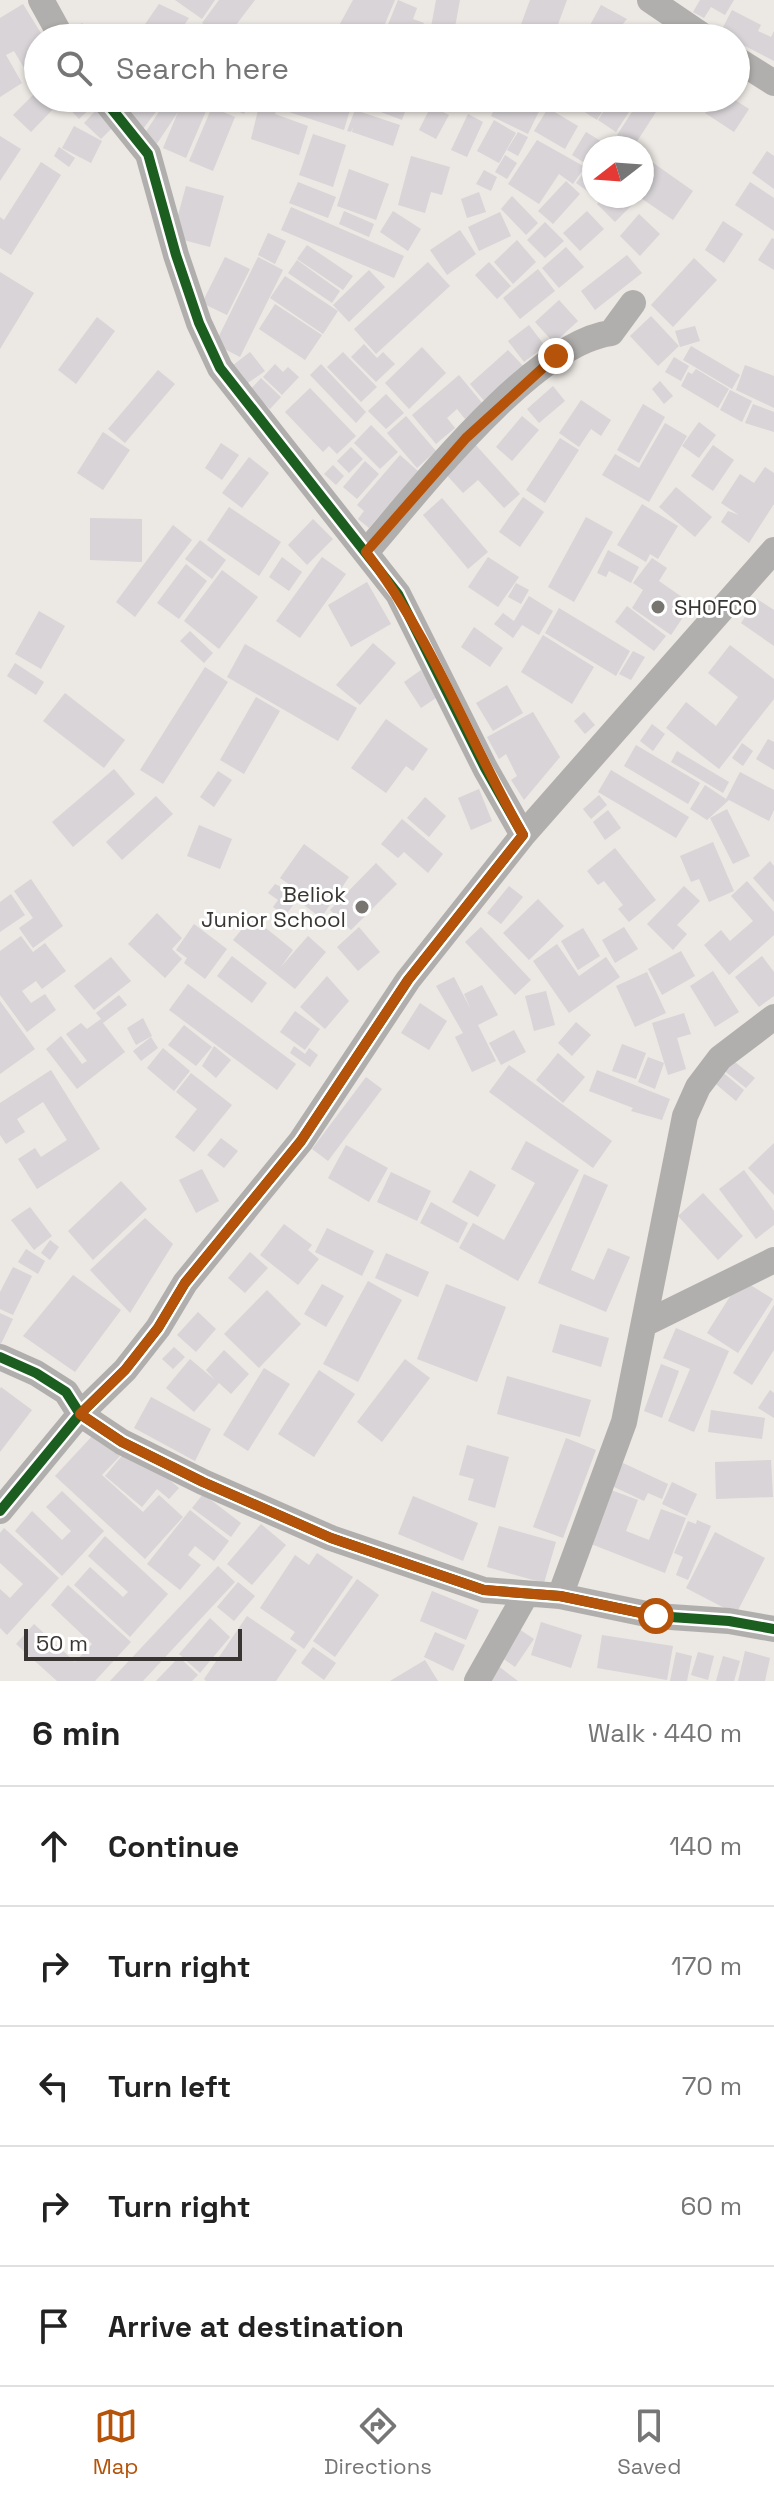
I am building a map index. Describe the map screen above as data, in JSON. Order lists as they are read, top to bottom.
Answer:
{
  "places": ["SHOFCO", "Beliok Junior School"],
  "scale_bar": "50 m",
  "north": "left",
  "page": {
    "search": "Search here",
    "scale": "50 m",
    "heading": ["6 min", "Walk · 440 m"],
    "list": [
      ["Continue", "140 m"],
      ["Turn right", "170 m"],
      ["Turn left", "70 m"],
      ["Turn right", "60 m"],
      "Arrive at destination"
    ],
    "nav": ["Map", "Directions", "Saved"]
  }
}
